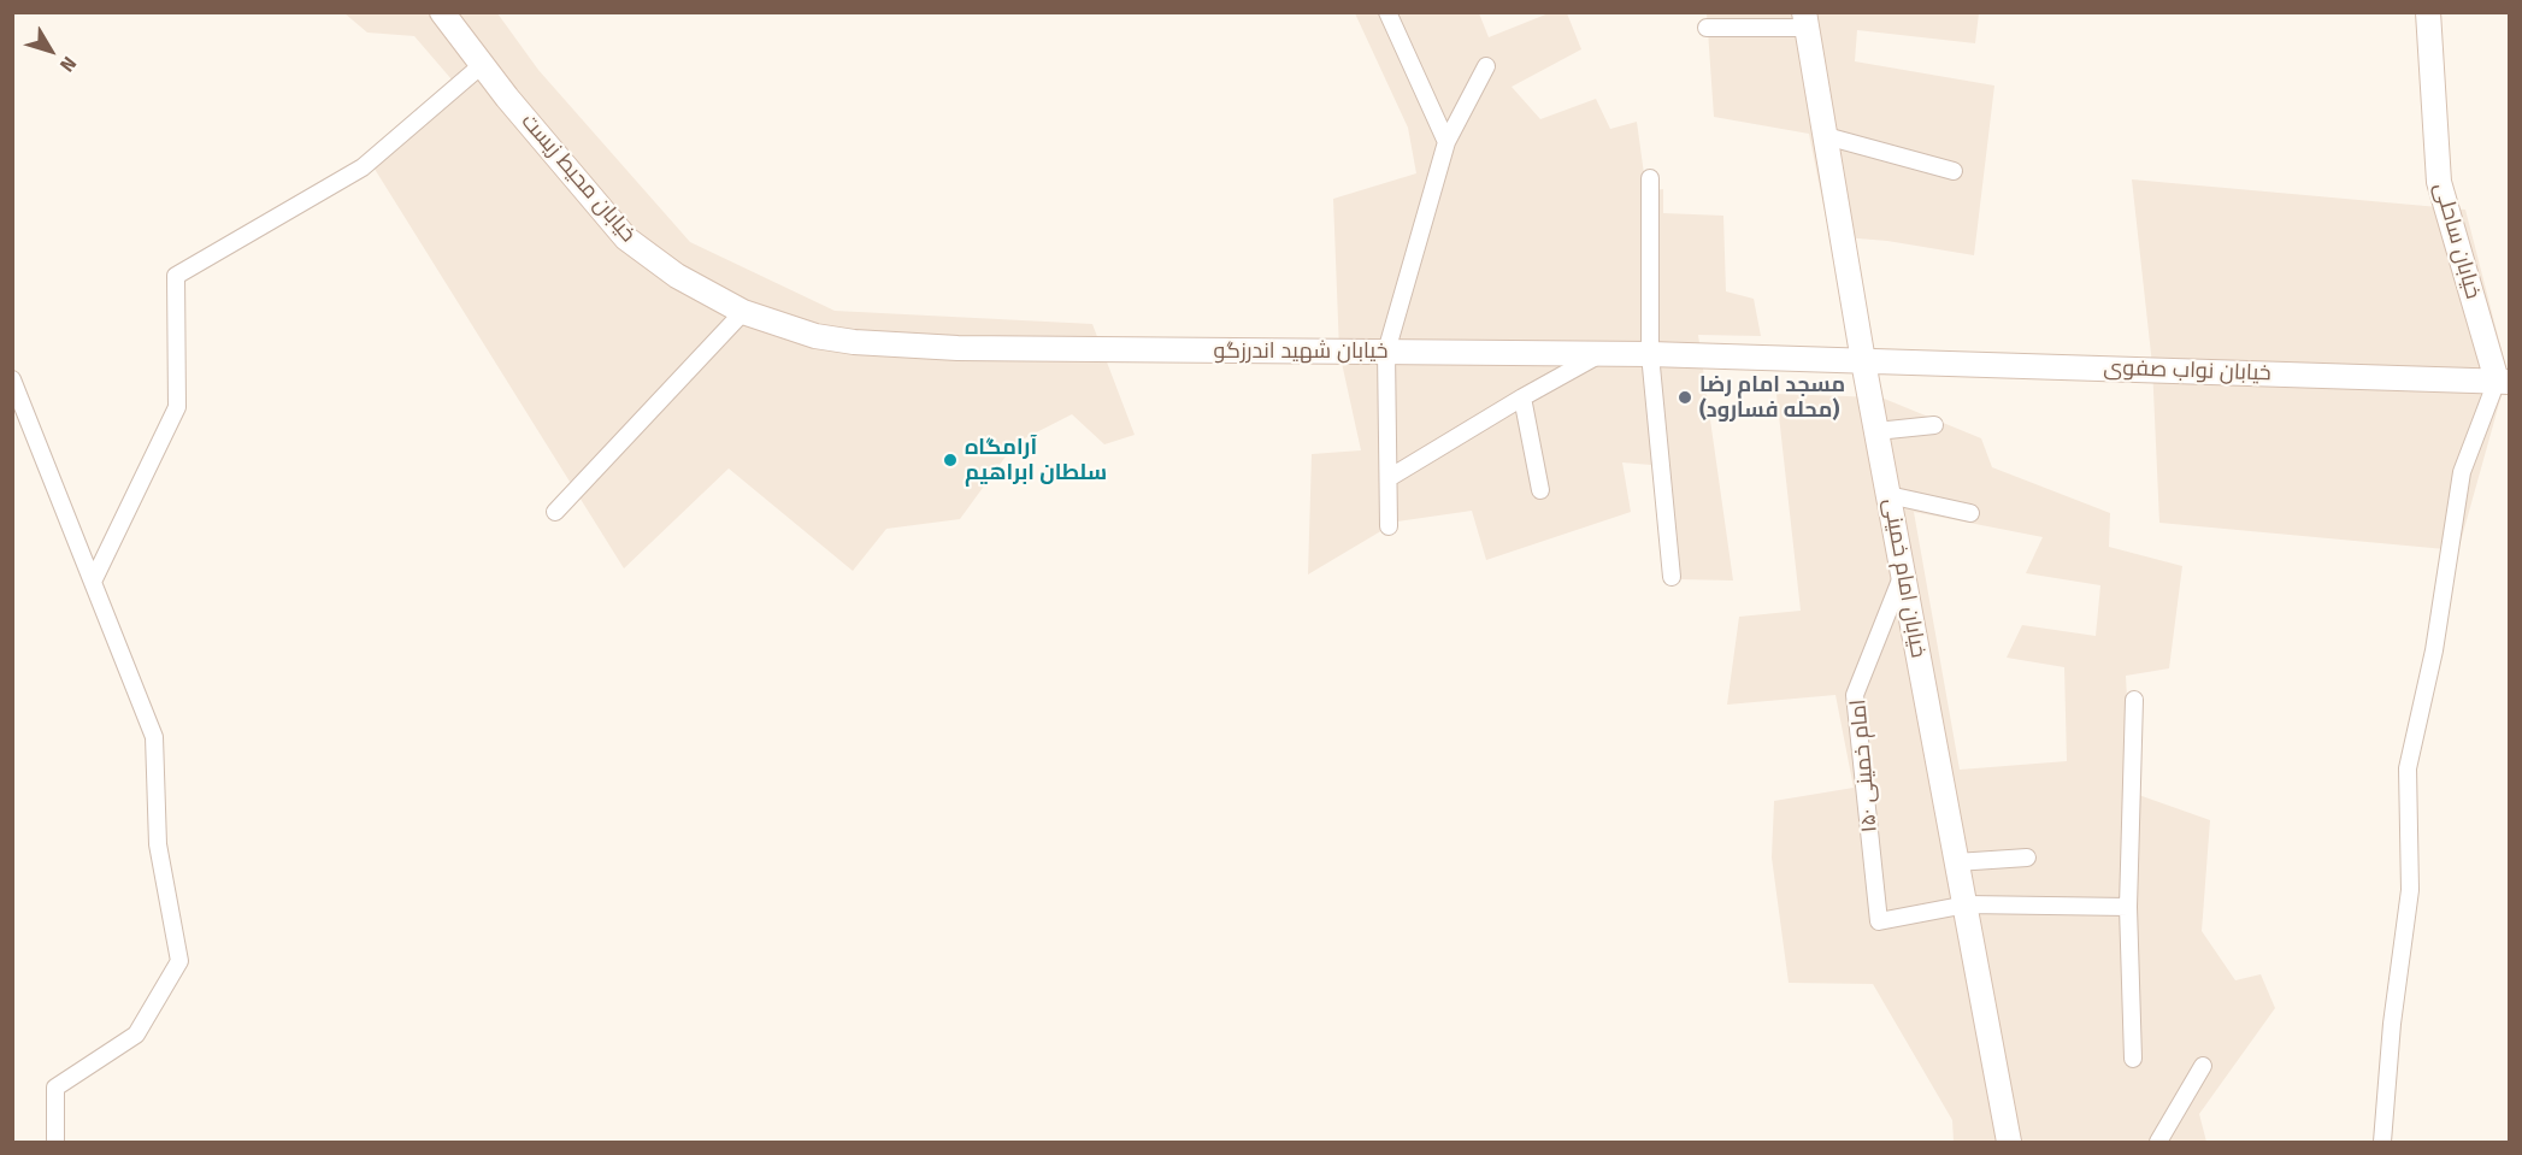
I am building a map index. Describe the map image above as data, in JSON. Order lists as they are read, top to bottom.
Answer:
{
  "streets": {
    "street": [
      "خیابان محیط زیست",
      "خیابان ساحلی",
      "خیابان شهید اندرزگو",
      "خیابان نواب صفوی",
      "خیابان امام خمینی",
      "امام خمینی ۱۵۰"
    ]
  },
  "crossings": [
    ["خیابان محیط زیست", "خیابان شهید اندرزگو"],
    ["خیابان ساحلی", "خیابان نواب صفوی"],
    ["خیابان شهید اندرزگو", "خیابان نواب صفوی"],
    ["خیابان شهید اندرزگو", "خیابان امام خمینی"],
    ["خیابان نواب صفوی", "خیابان امام خمینی"],
    ["خیابان امام خمینی", "امام خمینی ۱۵۰"]
  ],
  "places": ["مسجد امام رضا (محله فسارود)", "آرامگاه سلطان ابراهیم"],
  "north": "bottom right"
}
